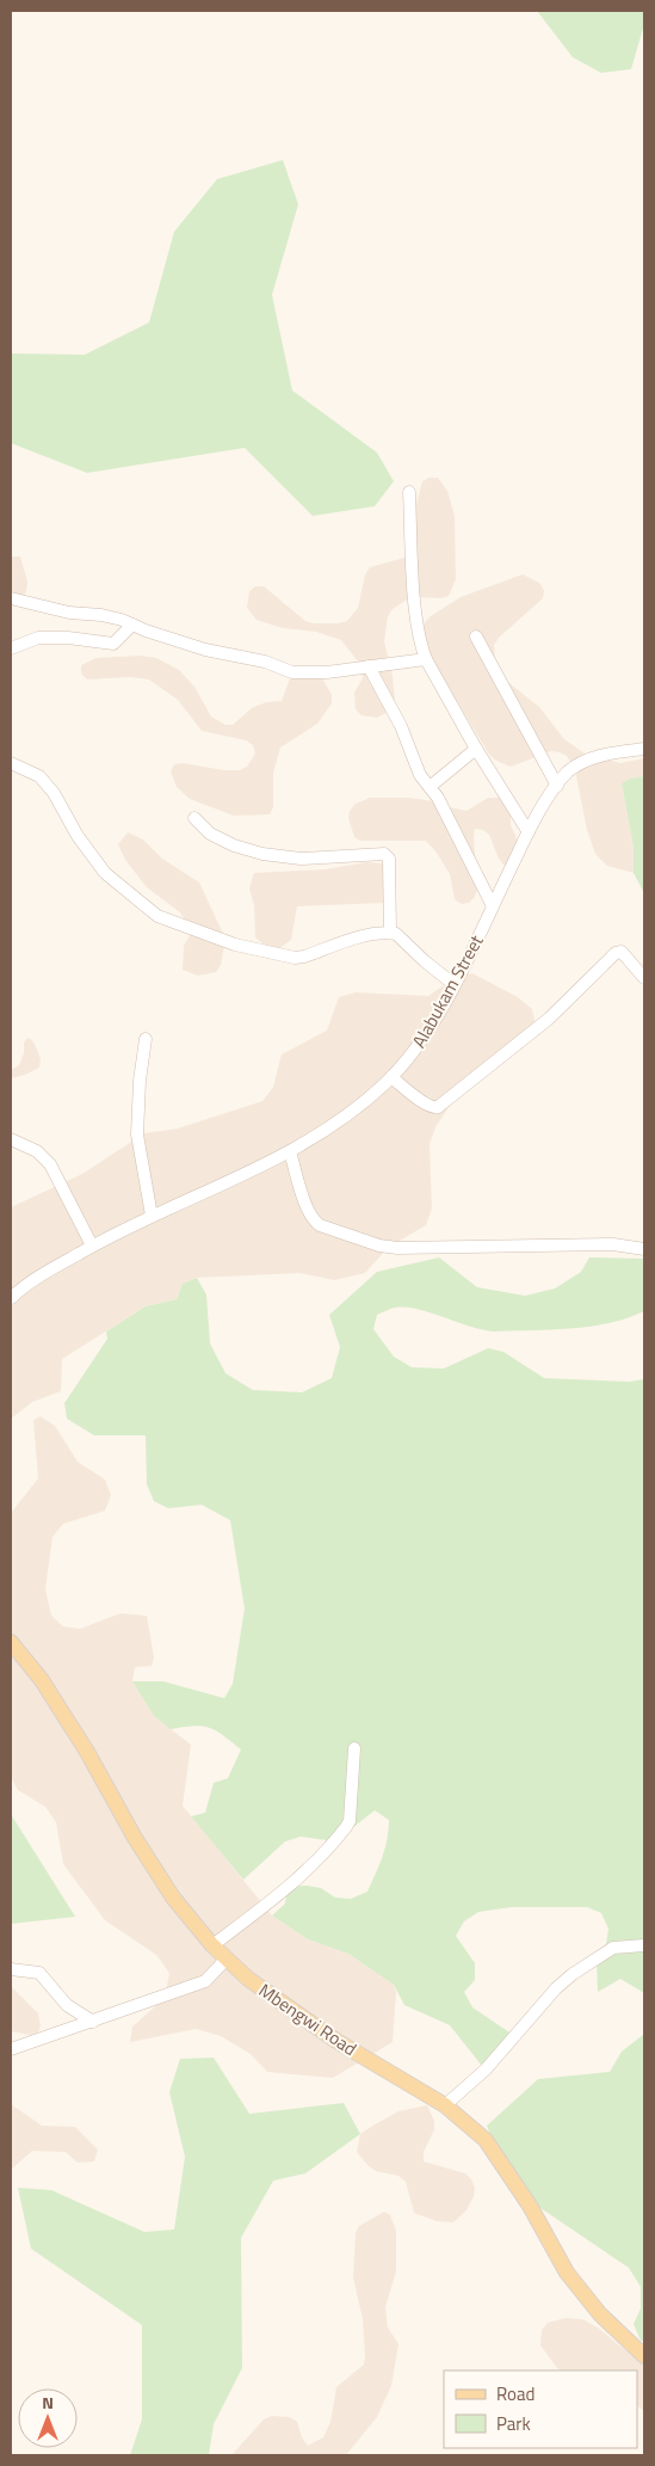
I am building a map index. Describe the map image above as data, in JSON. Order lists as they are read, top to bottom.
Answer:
{
  "streets": {
    "main road": ["Mbengwi Road"],
    "street": ["Alabukam Street"]
  },
  "legend": ["Road", "Park"],
  "north": "top"
}
